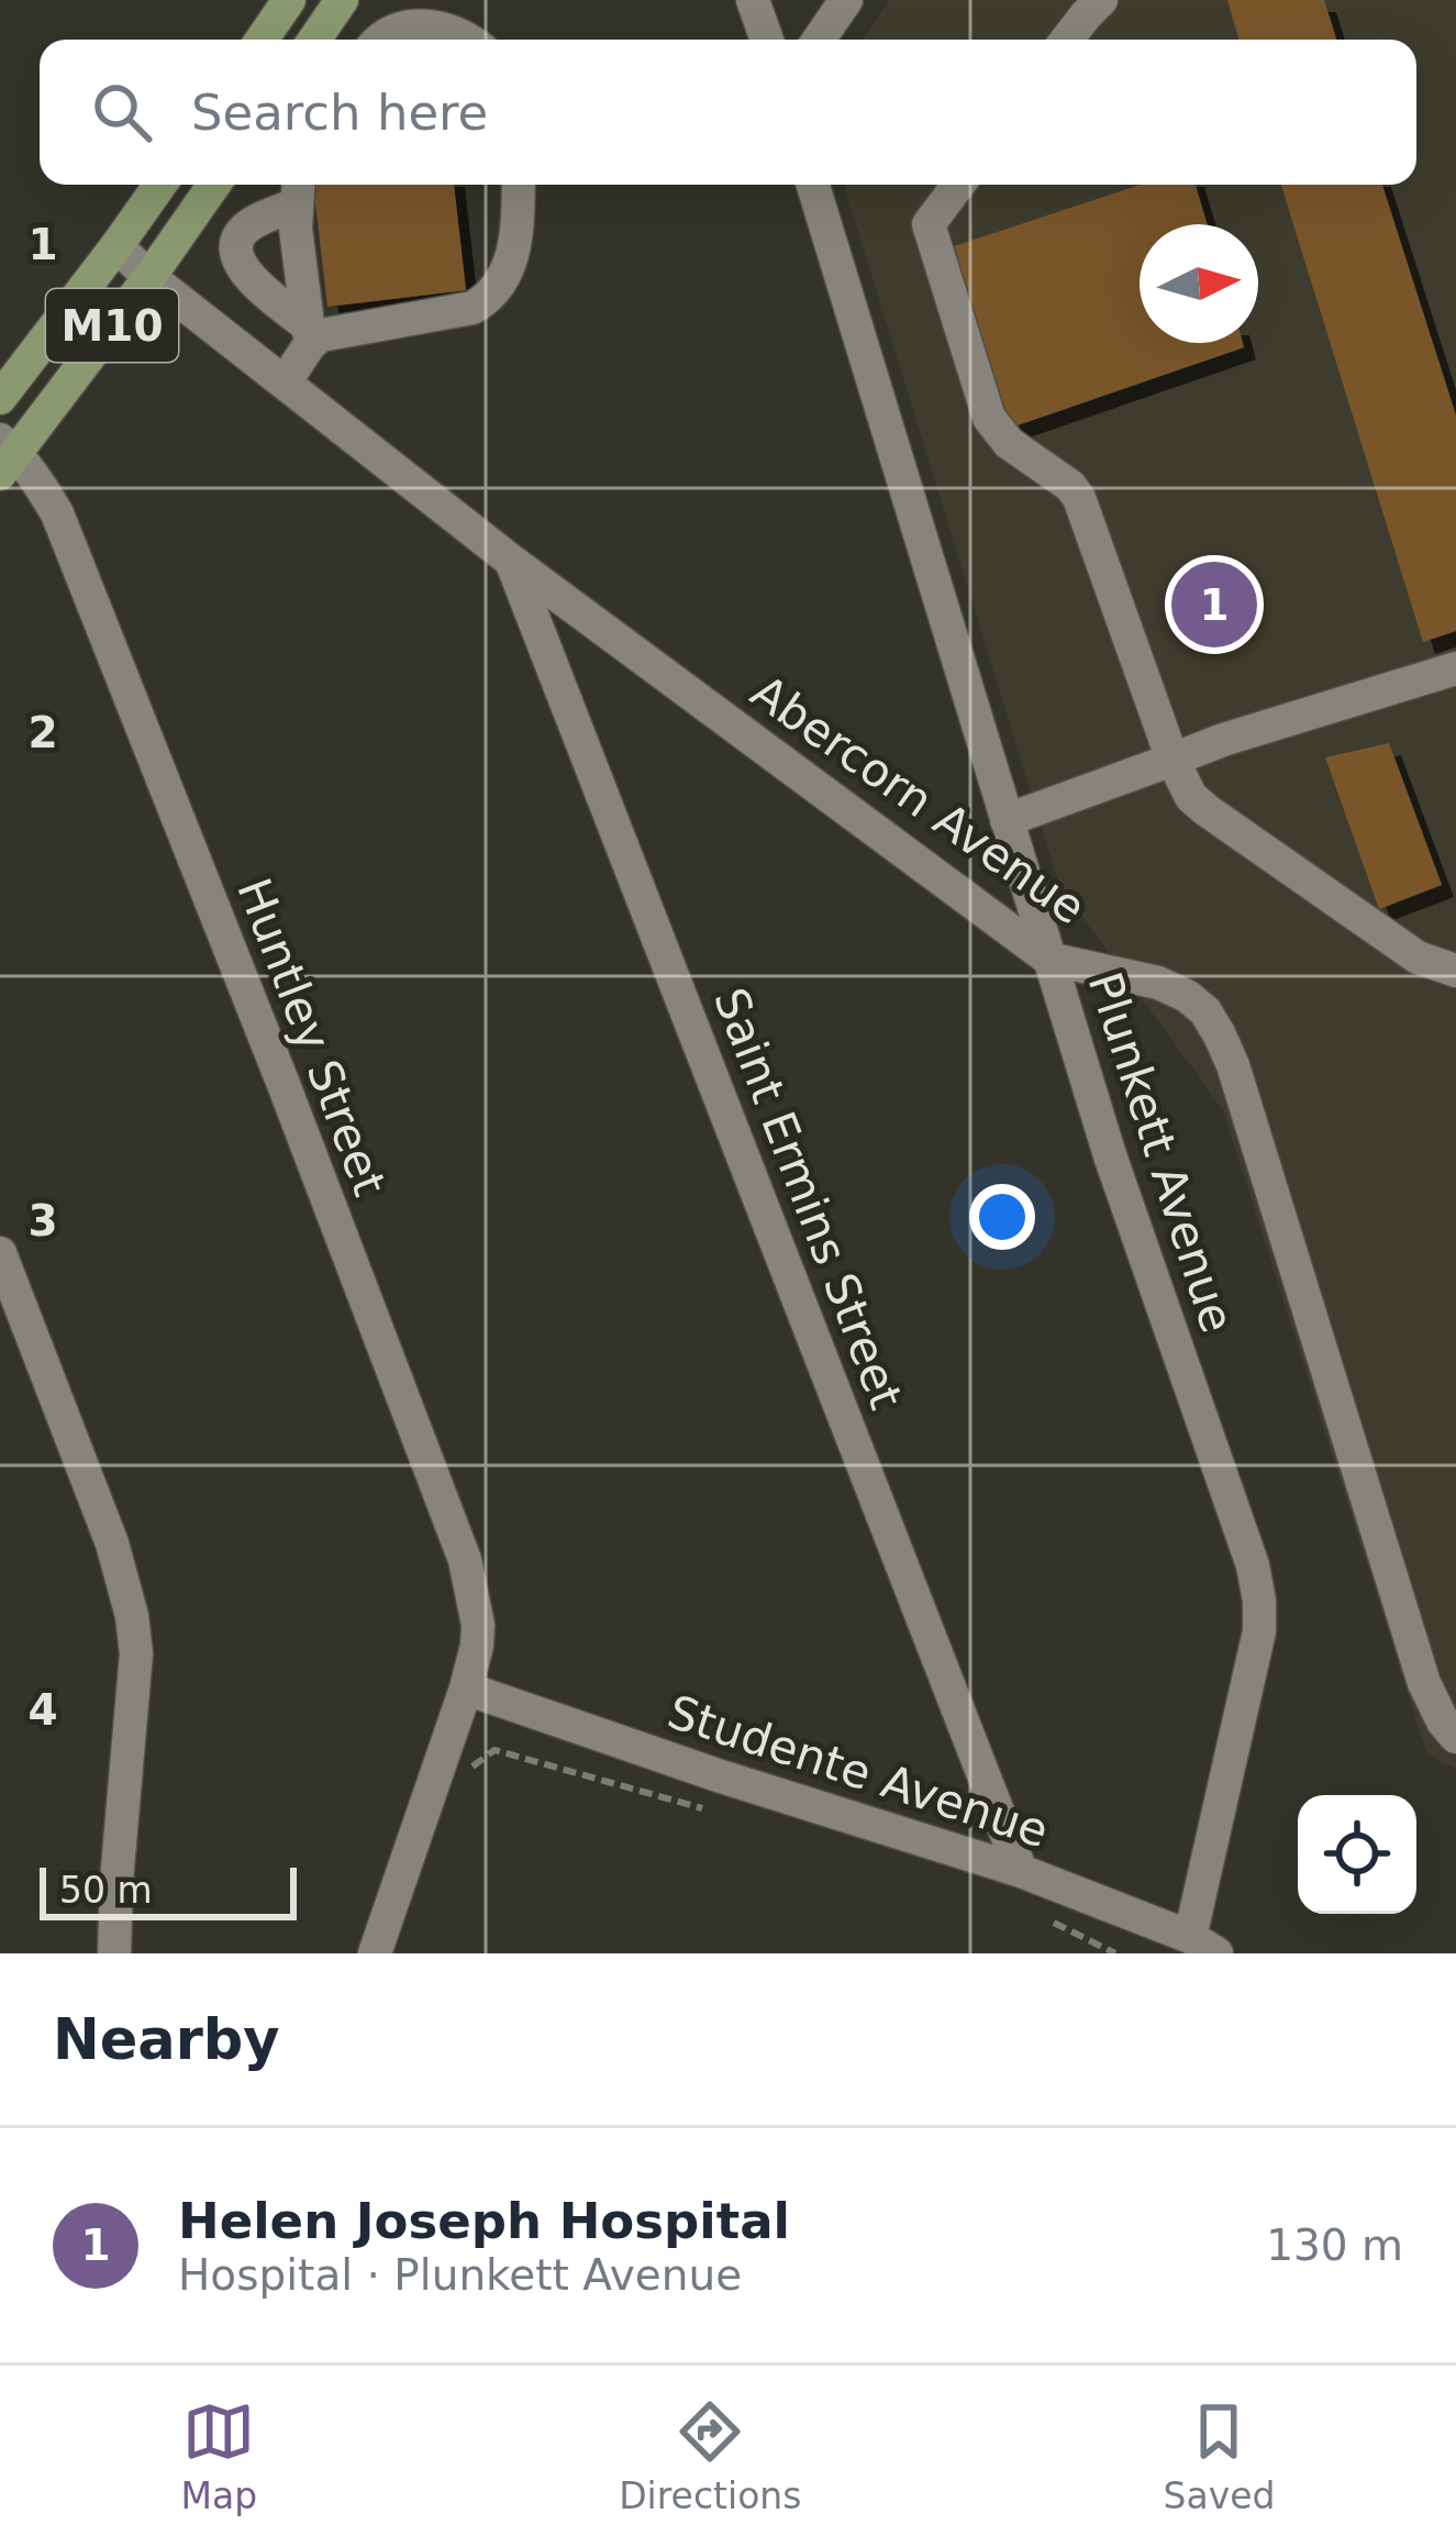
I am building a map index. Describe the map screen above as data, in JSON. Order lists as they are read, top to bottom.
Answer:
{
  "streets": {
    "main road": ["M10"],
    "street": [
      "Abercorn Avenue",
      "Huntley Street",
      "Plunkett Avenue",
      "Saint Ermins Street",
      "Studente Avenue"
    ]
  },
  "crossings": [
    ["M10", "Abercorn Avenue"],
    ["M10", "Huntley Street"],
    ["Abercorn Avenue", "Plunkett Avenue"],
    ["Abercorn Avenue", "Saint Ermins Street"],
    ["Huntley Street", "Studente Avenue"],
    ["Plunkett Avenue", "Studente Avenue"],
    ["Saint Ermins Street", "Studente Avenue"]
  ],
  "scale_bar": "50 m",
  "north": "right",
  "page": {
    "search": "Search here",
    "pins": "1",
    "scale": "50 m",
    "heading": "Nearby",
    "list": [
      {
        "mark": "1",
        "name": "Helen Joseph Hospital",
        "note": "Hospital · Plunkett Avenue",
        "value": "130 m"
      }
    ],
    "nav": ["Map", "Directions", "Saved"]
  },
  "grid": {
    "rows": [
      "1",
      "2",
      "3",
      "4"
    ]
  }
}
